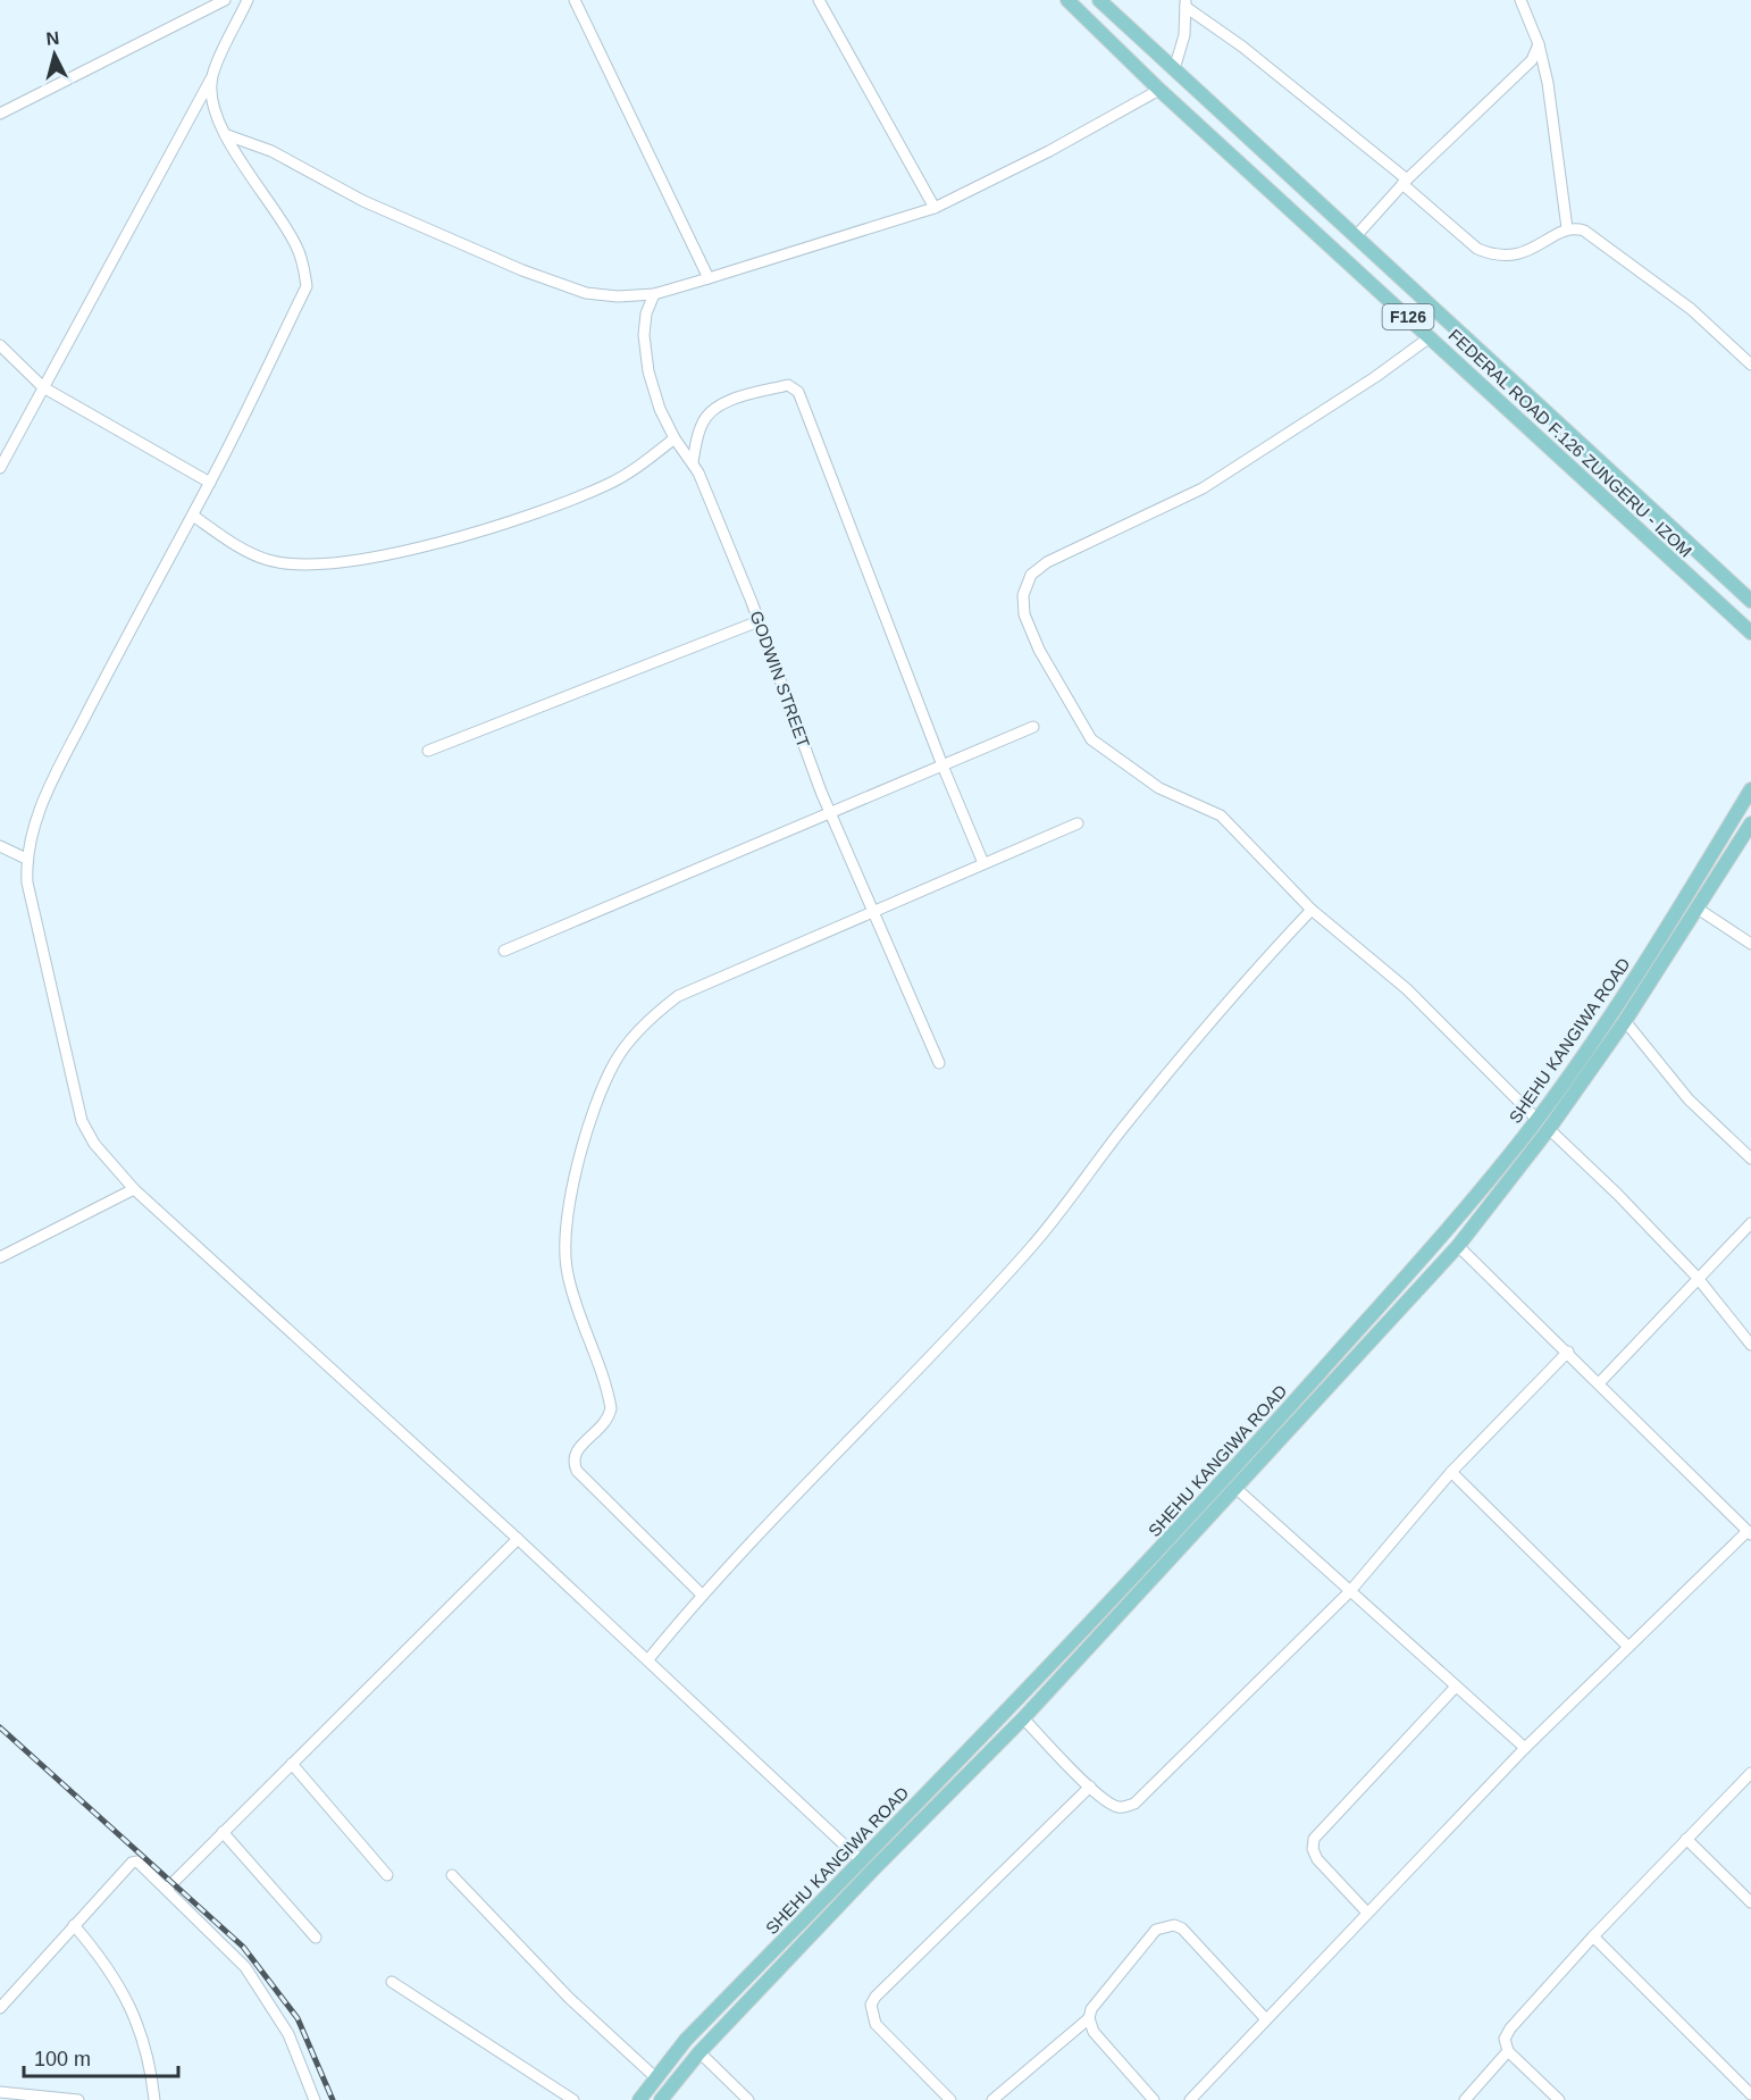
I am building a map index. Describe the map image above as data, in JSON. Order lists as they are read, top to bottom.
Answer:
{
  "streets": {
    "main road": ["F126", "FEDERAL ROAD F.126 ZUNGERU - IZOM", "SHEHU KANGIWA ROAD"],
    "street": ["GODWIN STREET"]
  },
  "scale_bar": "100 m",
  "north": "top"
}
